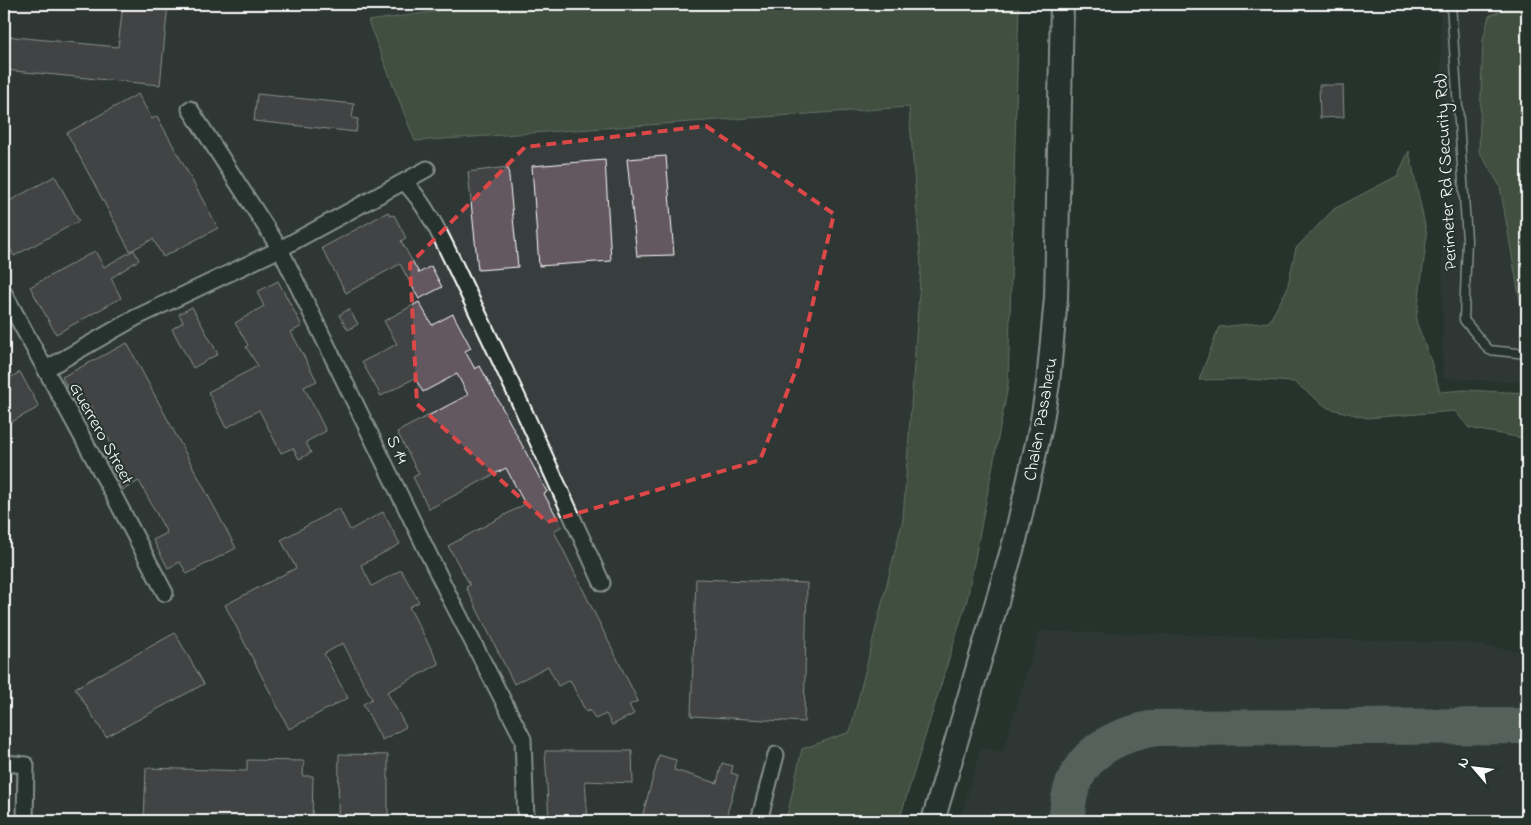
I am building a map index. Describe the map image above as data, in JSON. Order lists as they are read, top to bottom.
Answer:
{
  "streets": {
    "main road": ["Chalan Pasaheru"],
    "street": ["Guerrero Street", "S 14"],
    "lane": ["Perimeter Rd (Security Rd)"]
  },
  "north": "top left"
}
